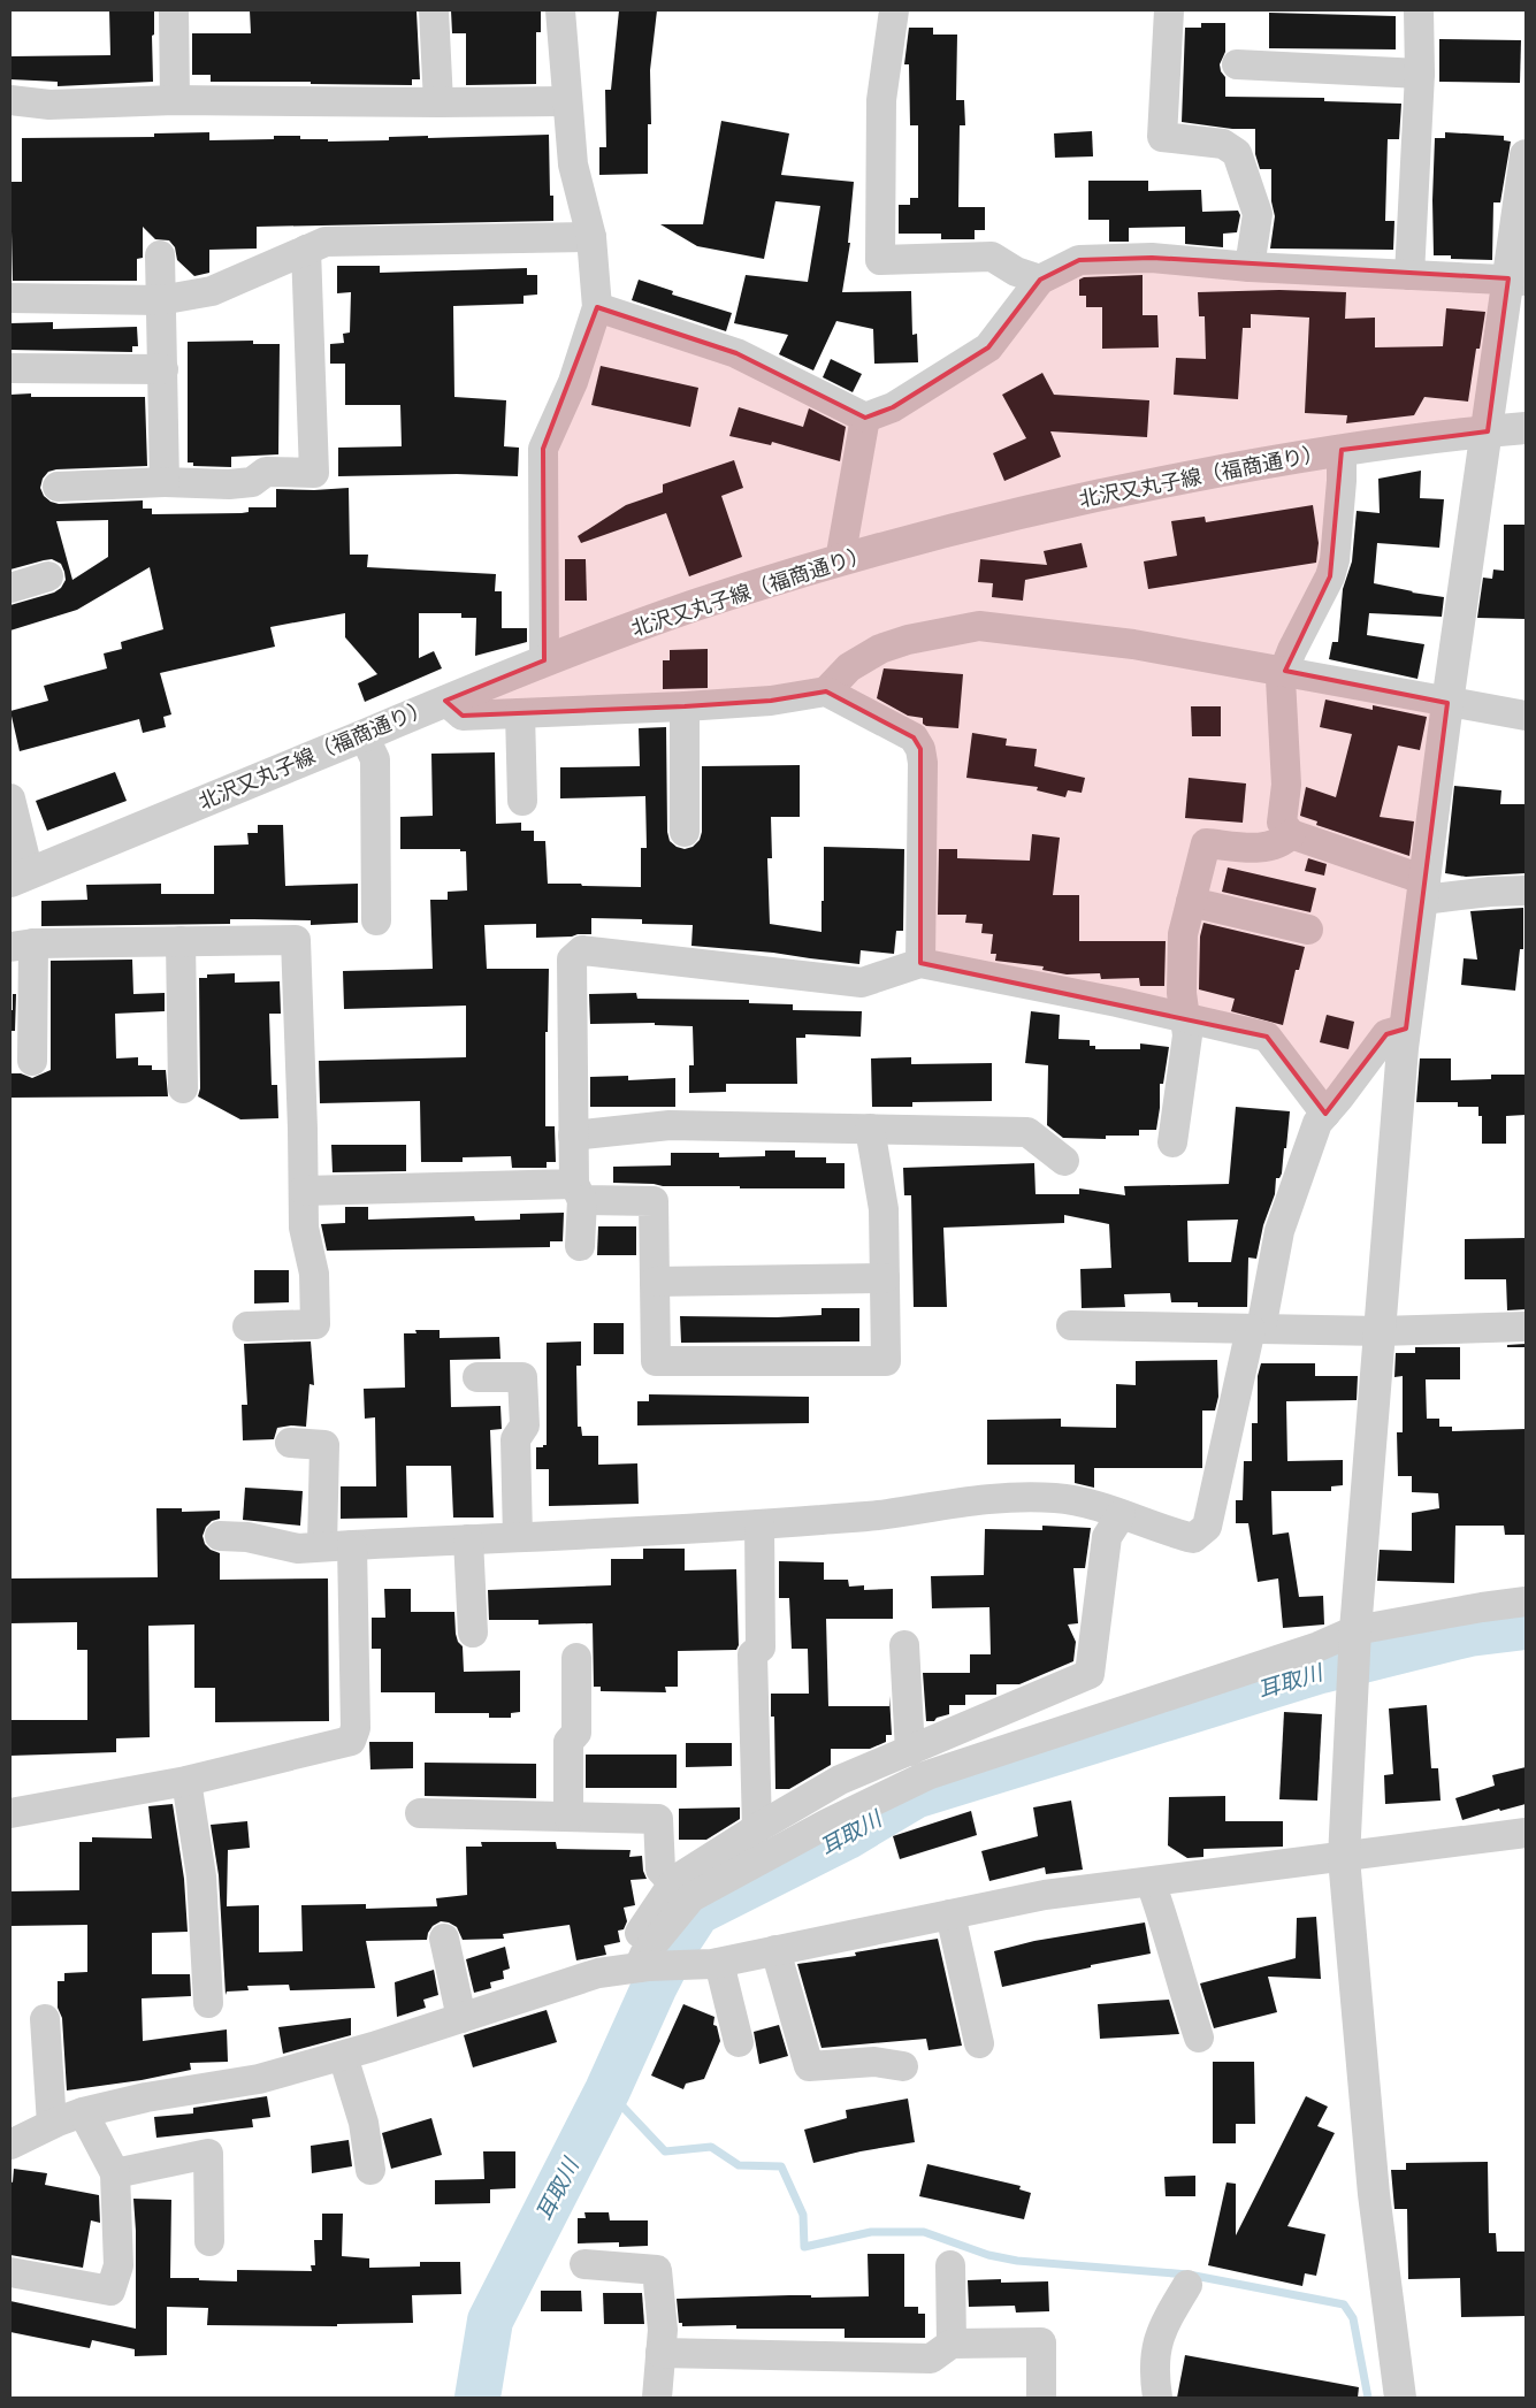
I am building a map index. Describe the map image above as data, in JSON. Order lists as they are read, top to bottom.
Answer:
{
  "streets": {
    "street": ["北沢又丸子線（福商通り）"]
  },
  "water": ["耳取川"]
}
